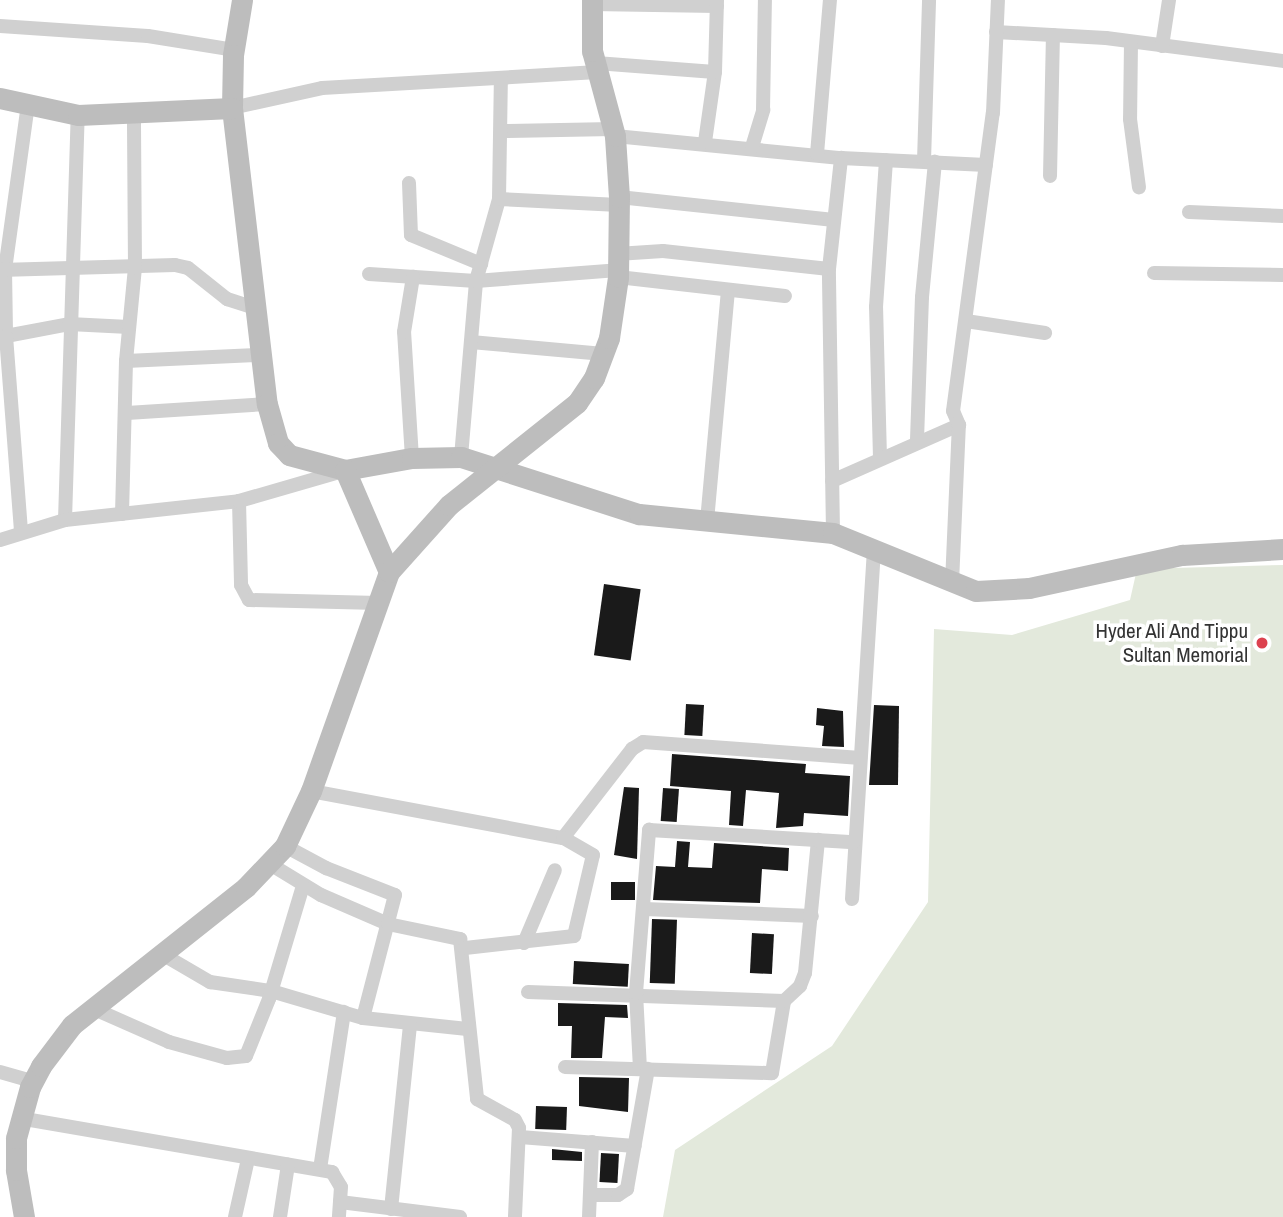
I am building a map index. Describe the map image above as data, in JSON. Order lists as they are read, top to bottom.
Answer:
{
  "places": ["Hyder Ali And Tippu Sultan Memorial"]
}
